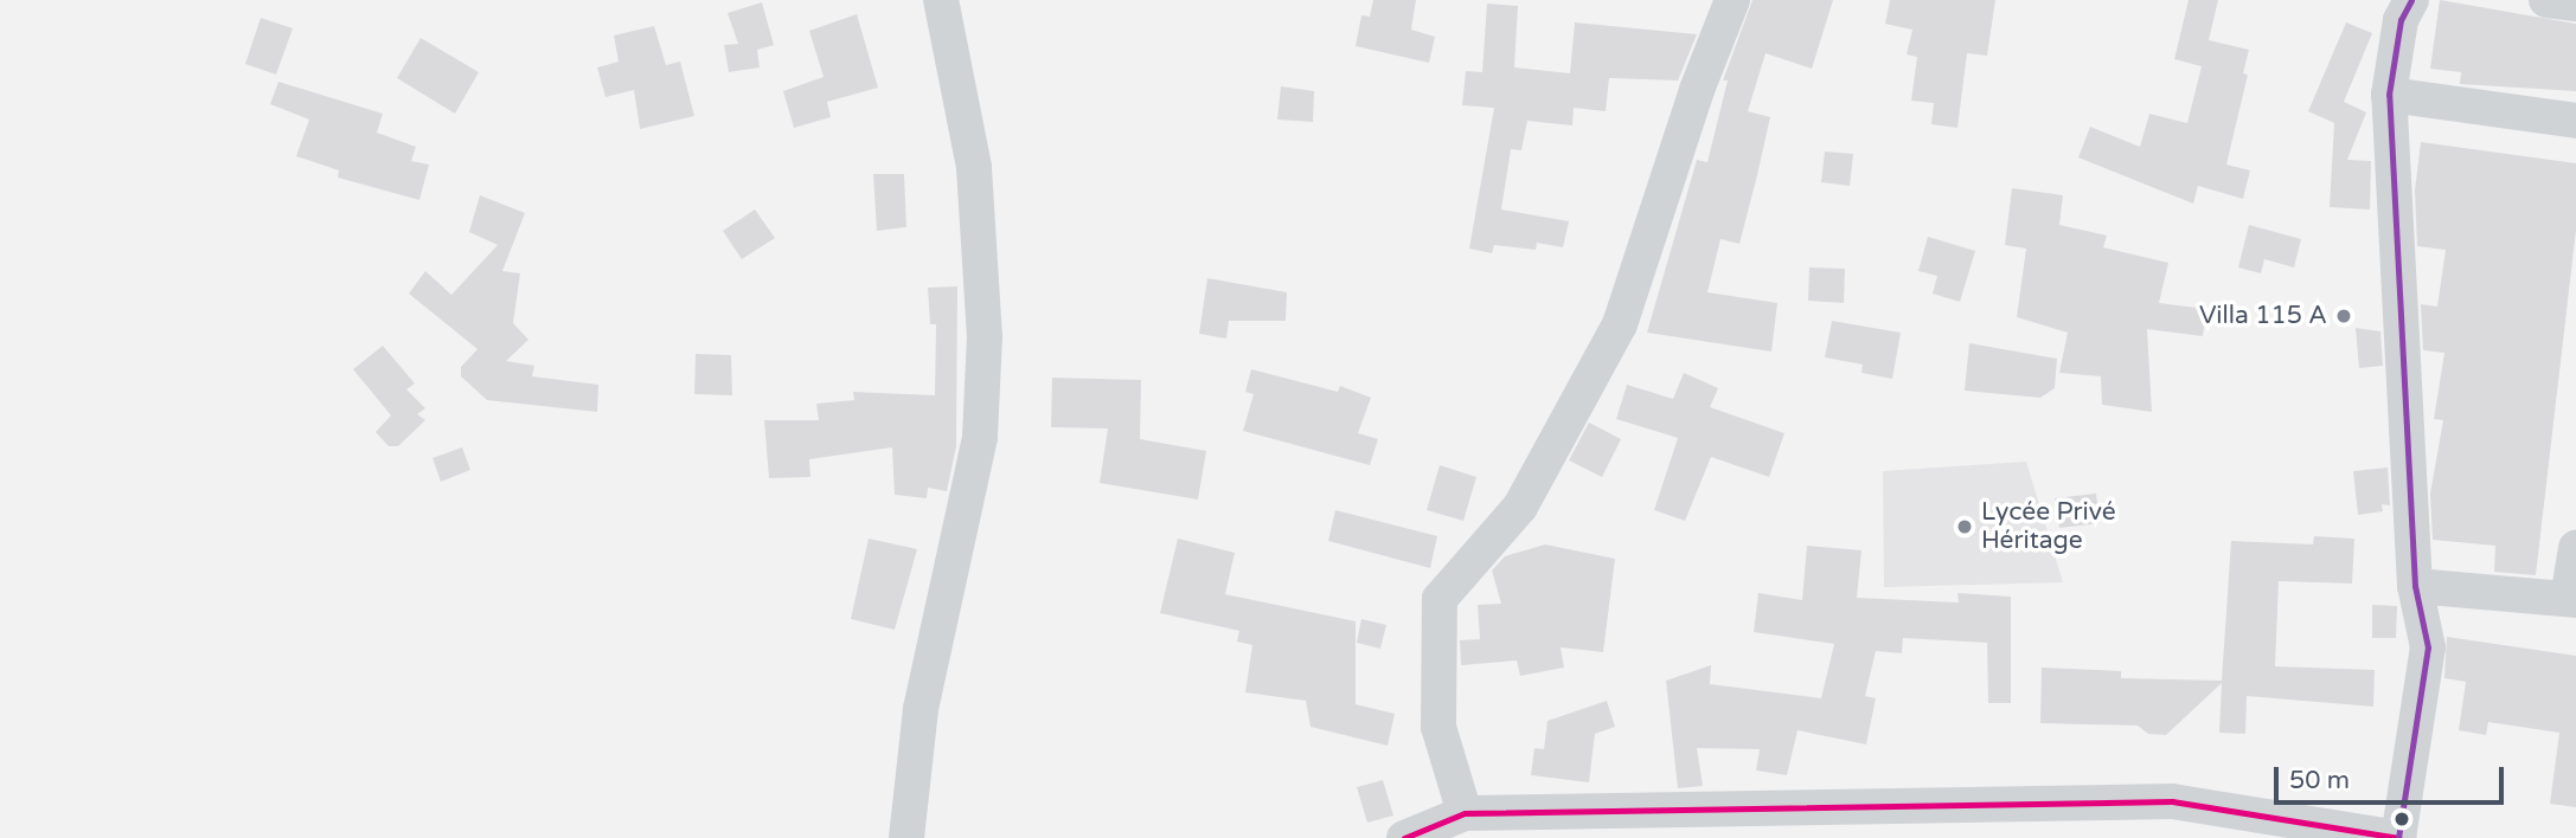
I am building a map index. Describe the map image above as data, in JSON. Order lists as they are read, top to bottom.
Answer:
{
  "places": ["Villa 115 A", "Lycée Privé Héritage"],
  "lines": ["transit line 50"],
  "scale_bar": "50 m"
}
